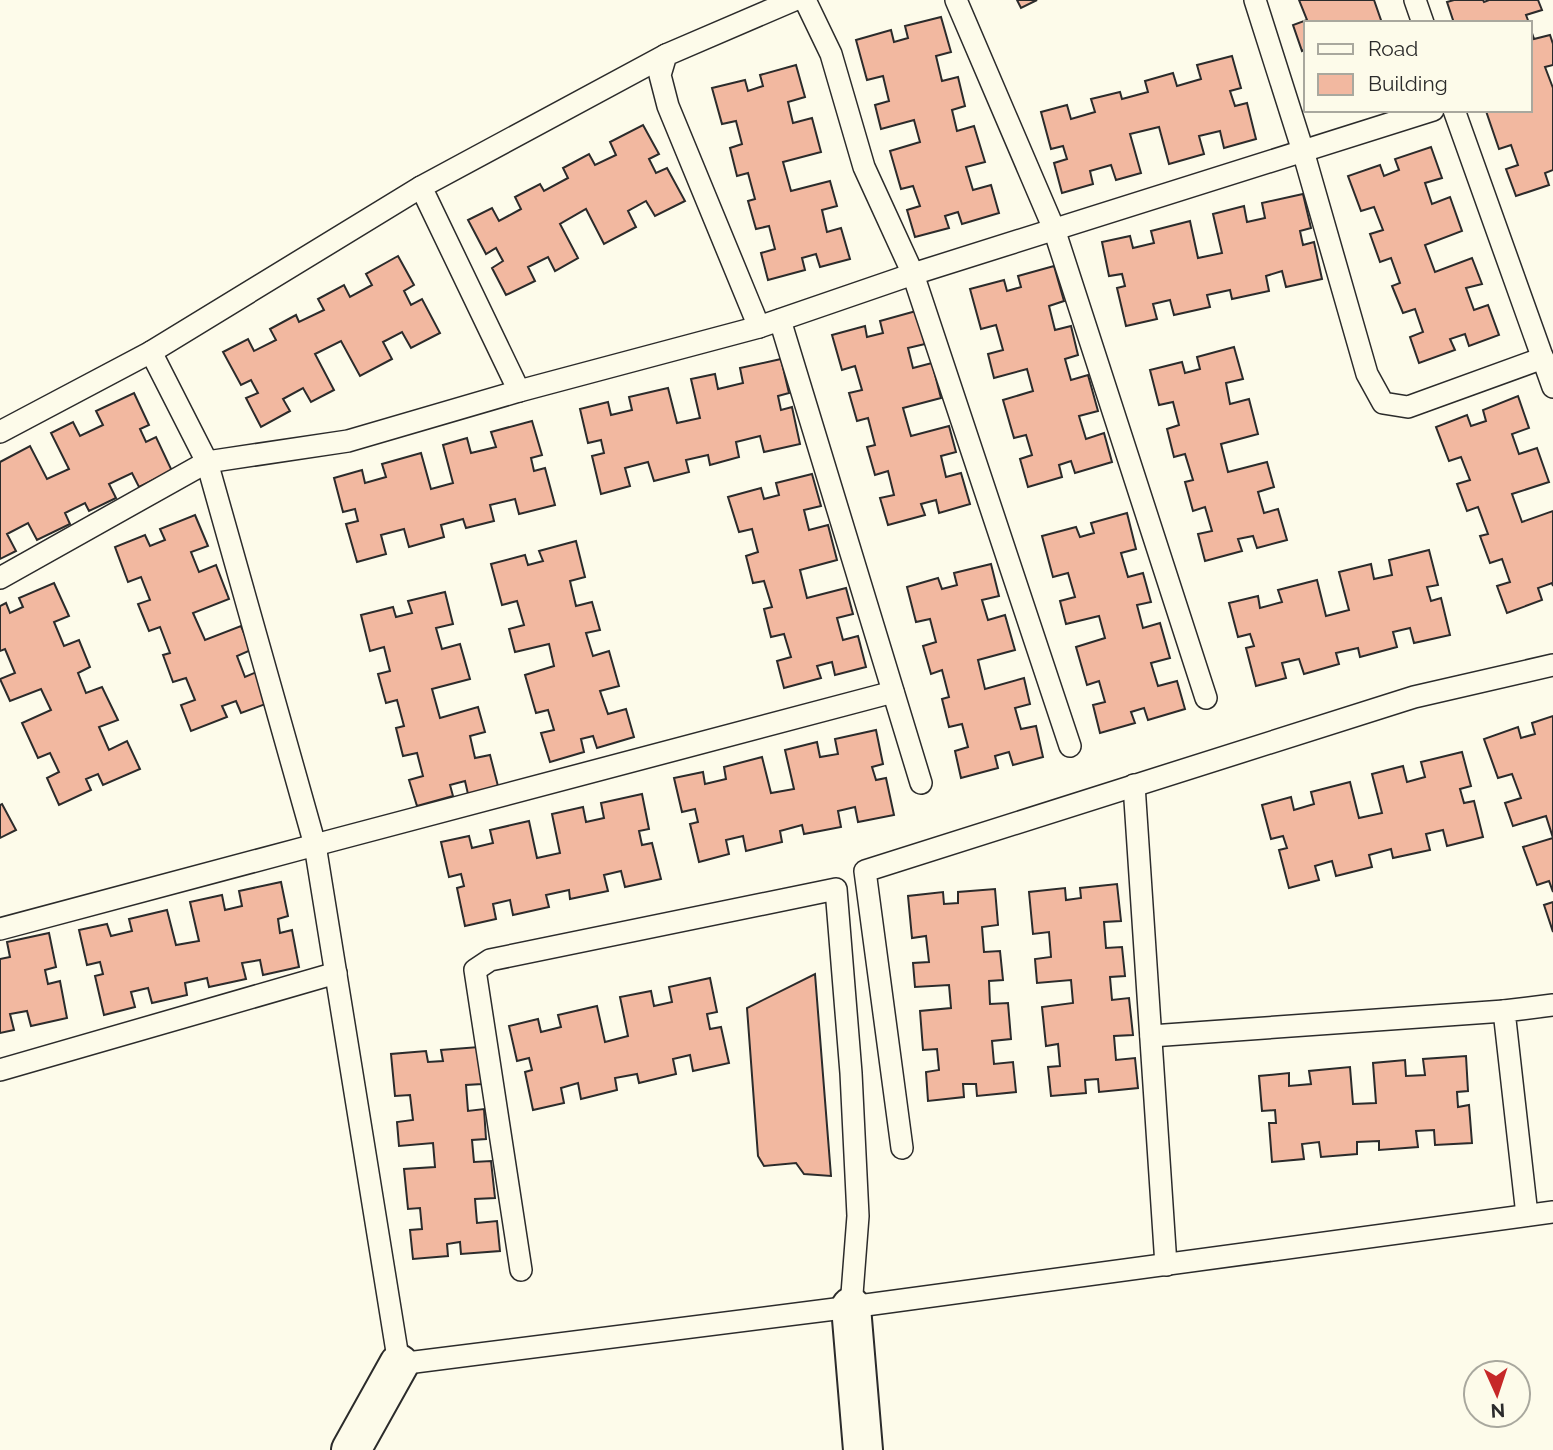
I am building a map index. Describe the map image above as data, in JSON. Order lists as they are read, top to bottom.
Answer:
{
  "legend": ["Road", "Building"],
  "north": "bottom"
}
